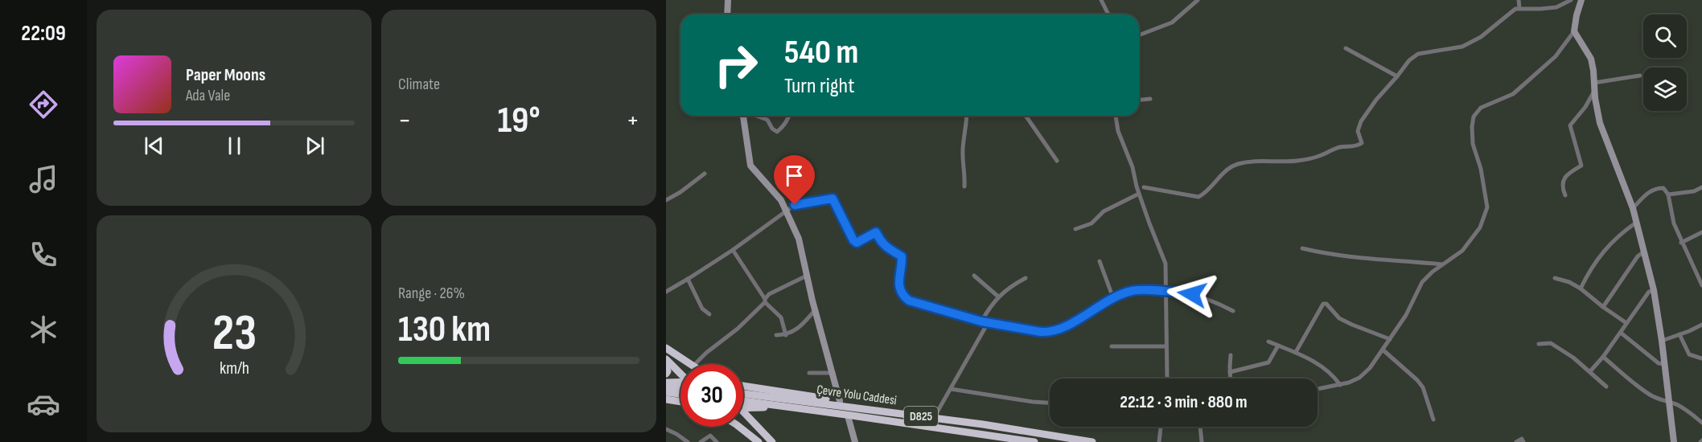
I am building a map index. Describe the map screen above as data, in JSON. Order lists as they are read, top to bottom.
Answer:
{
  "streets": {
    "highway": ["Çevre Yolu Caddesi", "D825"]
  },
  "page": {
    "tabs": "22:09",
    "tile": [
      "Climate",
      ["Range · 26%", "130 km"]
    ],
    "turn": ["540 m", "Turn right"],
    "song": ["Paper Moons", "Ada Vale"],
    "heat": ["−", "19°", "+"],
    "limit": "30",
    "trip": "22:12 · 3 min · 880 m",
    "gauge": ["23", "km/h"]
  }
}
